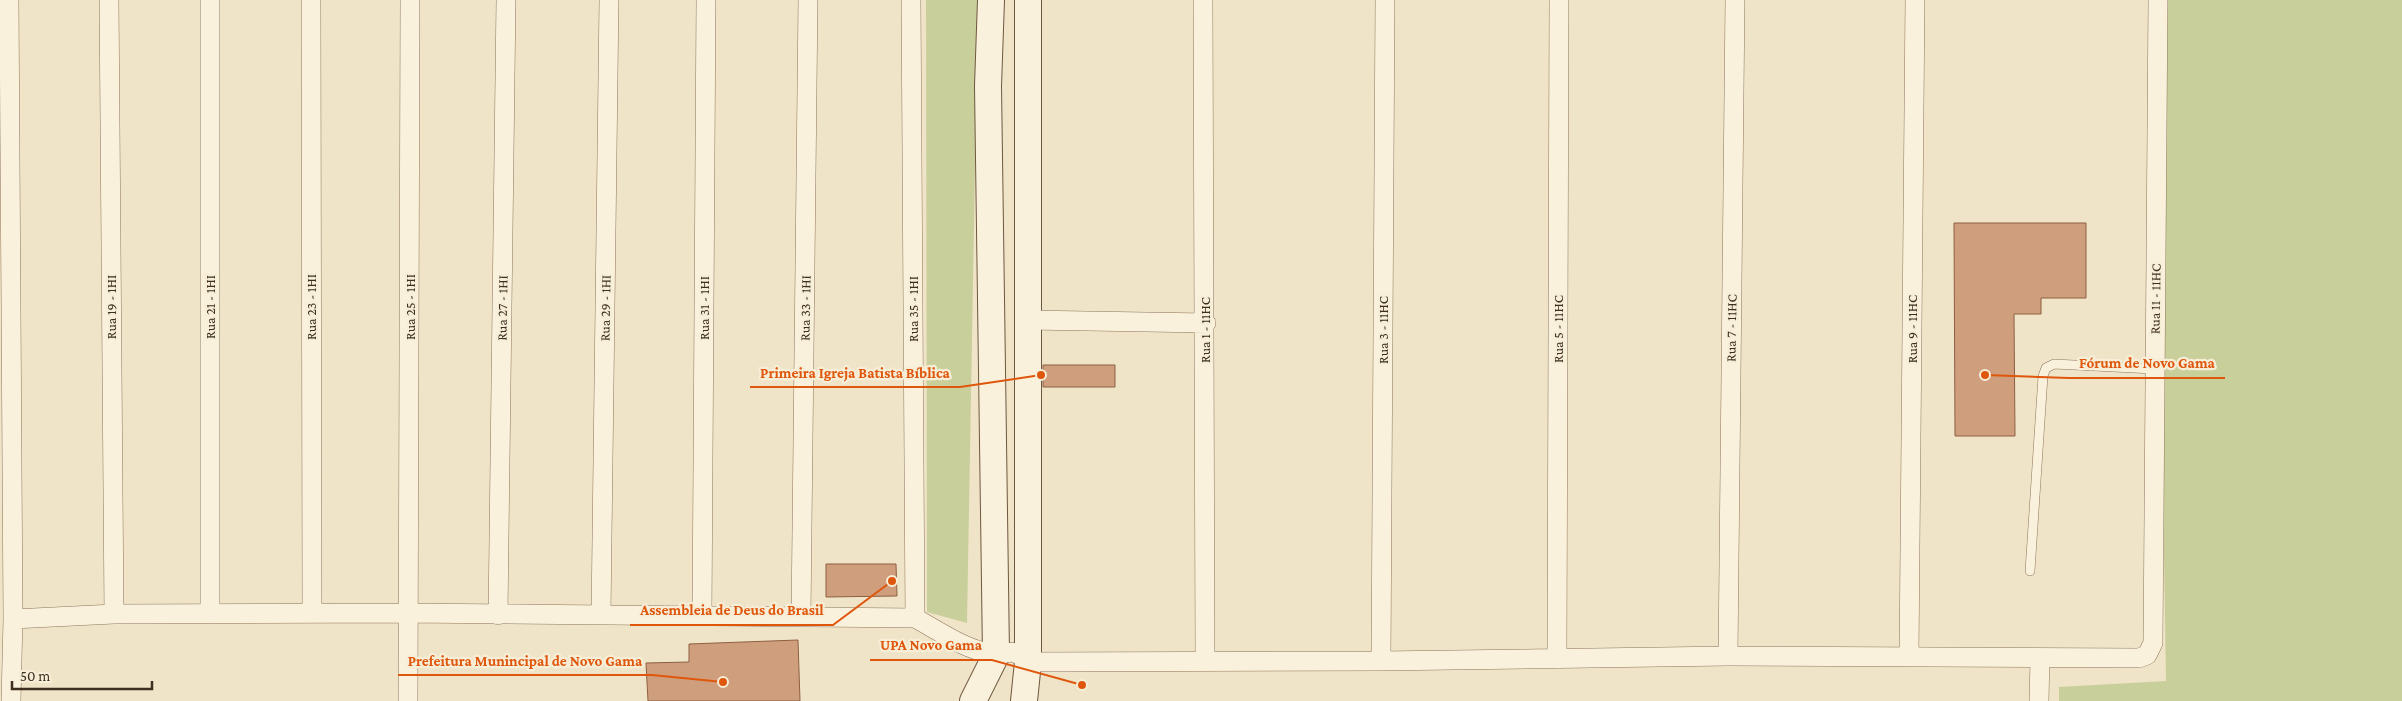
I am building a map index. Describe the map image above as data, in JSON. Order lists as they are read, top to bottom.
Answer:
{
  "streets": {
    "street": [
      "Rua 11 - 11HC",
      "Rua 19 - 1HI",
      "Rua 21 - 1HI",
      "Rua 23 - 1HI",
      "Rua 25 - 1HI",
      "Rua 27 - 1HI",
      "Rua 29 - 1HI",
      "Rua 31 - 1HI",
      "Rua 33 - 1HI",
      "Rua 35 - 1HI",
      "Rua 7 - 11HC",
      "Rua 5 - 11HC",
      "Rua 9 - 11HC",
      "Rua 1 - 11HC",
      "Rua 3 - 11HC"
    ]
  },
  "places": [
    "Primeira Igreja Batista Bíblica",
    "Fórum de Novo Gama",
    "Assembleia de Deus do Brasil",
    "Prefeitura Munincipal de Novo Gama",
    "UPA Novo Gama"
  ],
  "scale_bar": "50 m"
}
